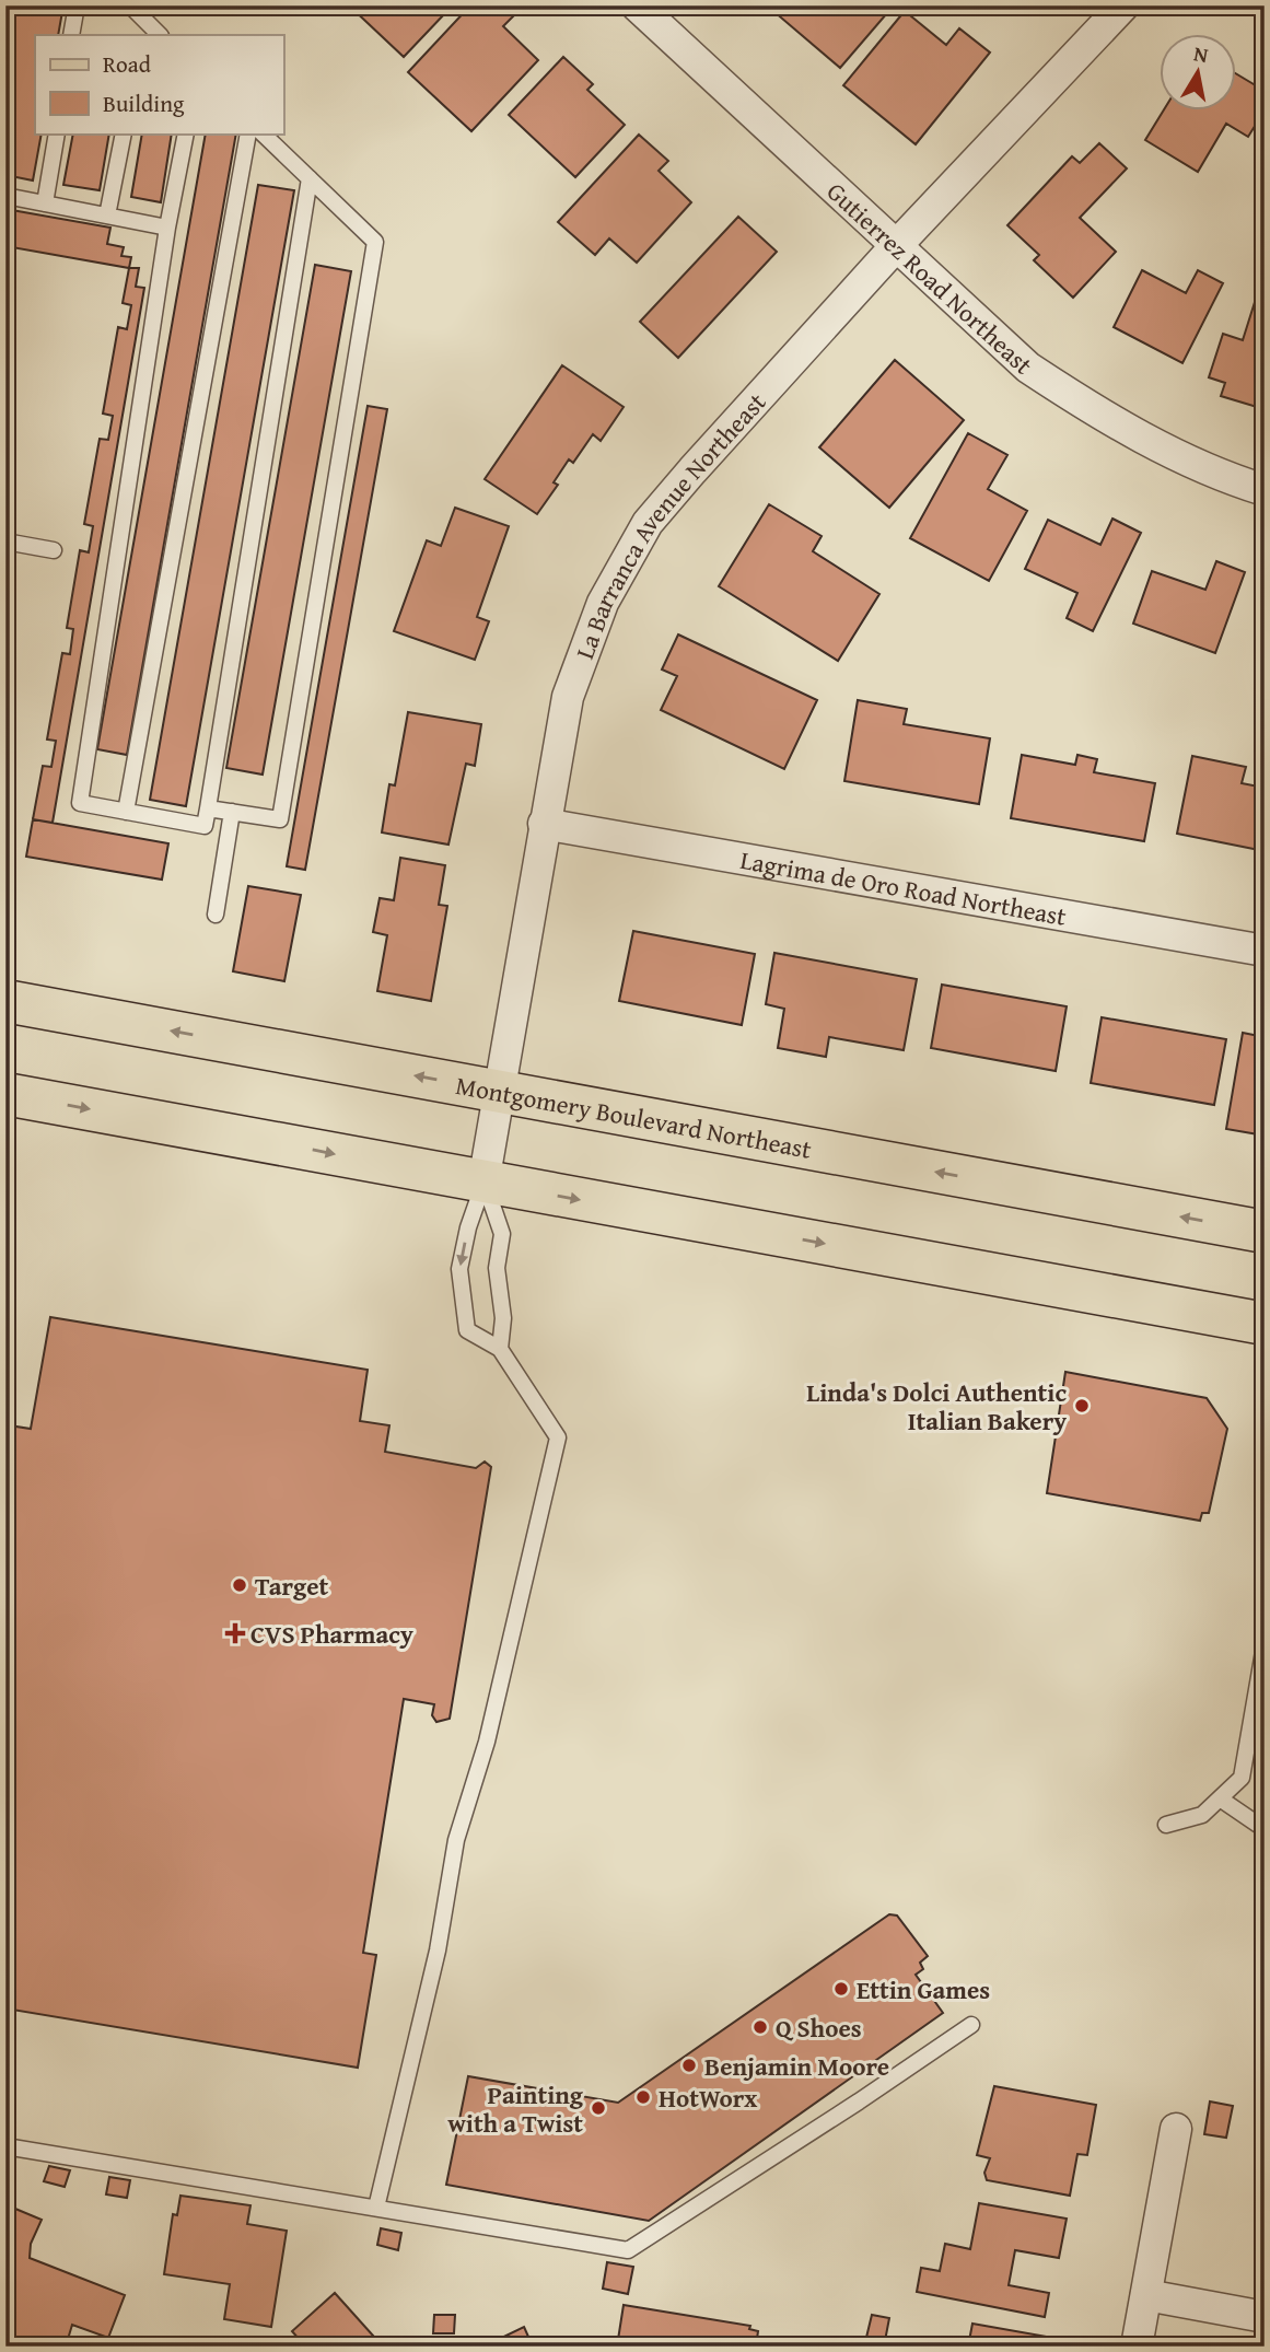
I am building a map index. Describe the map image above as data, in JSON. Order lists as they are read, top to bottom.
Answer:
{
  "streets": {
    "main road": ["Montgomery Boulevard Northeast"],
    "street": ["Gutierrez Road Northeast", "La Barranca Avenue Northeast", "Lagrima de Oro Road Northeast"]
  },
  "crossings": [
    ["Gutierrez Road Northeast", "La Barranca Avenue Northeast"],
    ["La Barranca Avenue Northeast", "Lagrima de Oro Road Northeast"],
    ["La Barranca Avenue Northeast", "Montgomery Boulevard Northeast"]
  ],
  "places": {
    "other": [
      "Linda's Dolci Authentic Italian Bakery",
      "Target",
      "Ettin Games",
      "Q Shoes",
      "Benjamin Moore",
      "HotWorx",
      "Painting with a Twist"
    ],
    "health": ["CVS Pharmacy"]
  },
  "legend": ["Road", "Building"],
  "north": "top"
}
